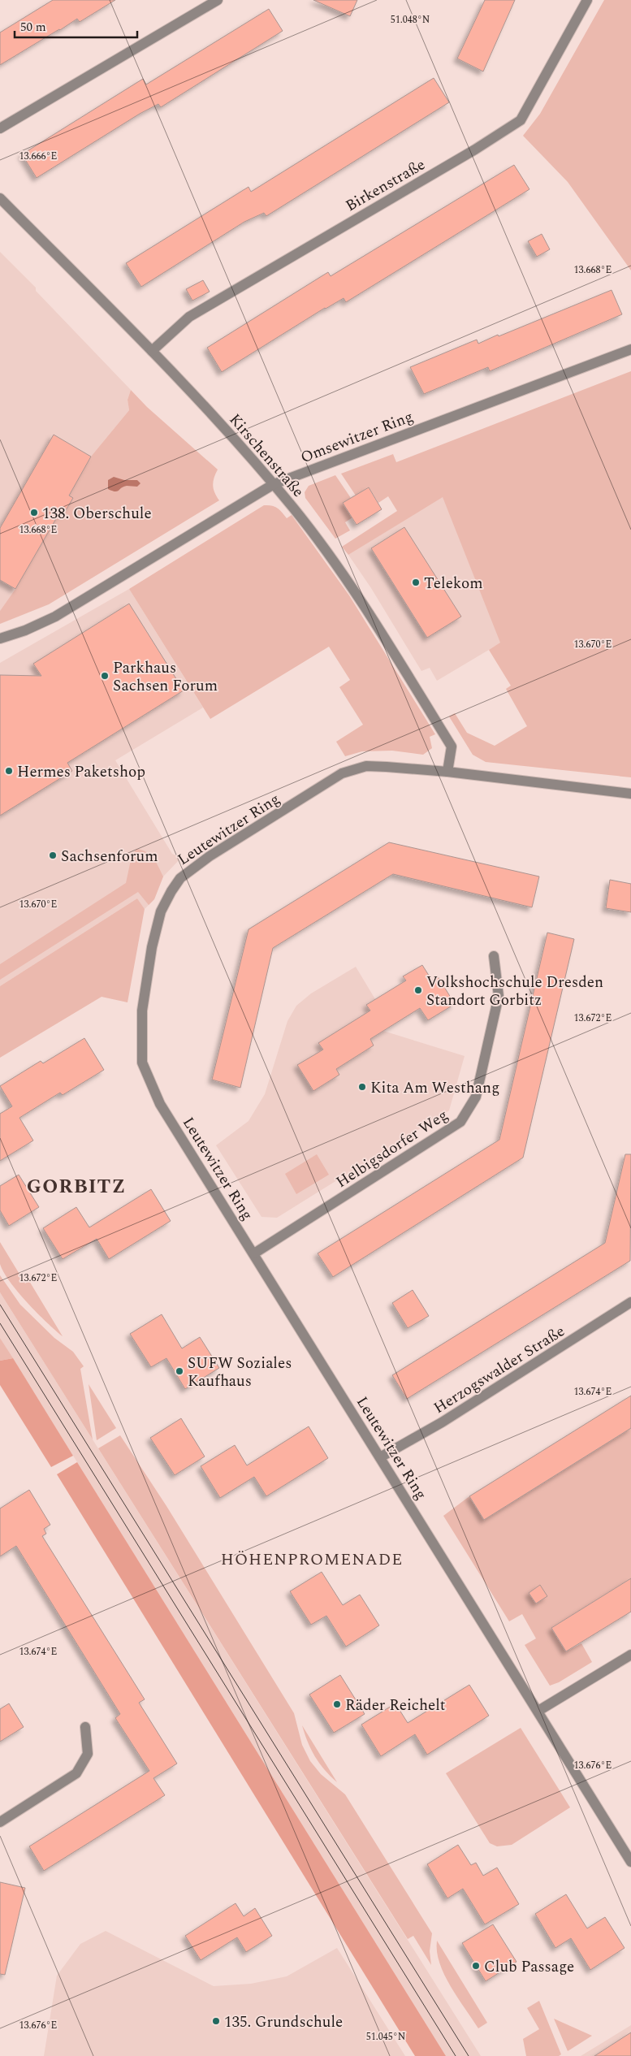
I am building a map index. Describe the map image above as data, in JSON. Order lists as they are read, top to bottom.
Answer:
{
  "streets": {
    "street": [
      "Birkenstraße",
      "Omsewitzer Ring",
      "Kirschenstraße",
      "Leutewitzer Ring",
      "Helbigsdorfer Weg",
      "Herzogswalder Straße"
    ]
  },
  "crossings": [
    ["Birkenstraße", "Kirschenstraße"],
    ["Omsewitzer Ring", "Kirschenstraße"],
    ["Kirschenstraße", "Leutewitzer Ring"],
    ["Leutewitzer Ring", "Helbigsdorfer Weg"],
    ["Leutewitzer Ring", "Herzogswalder Straße"]
  ],
  "districts": ["GORBITZ", "HÖHENPROMENADE"],
  "places": [
    "138. Oberschule",
    "Telekom",
    "Parkhaus Sachsen Forum",
    "Hermes Paketshop",
    "Sachsenforum",
    "Volkshochschule Dresden Standort Gorbitz",
    "Kita Am Westhang",
    "SUFW Soziales Kaufhaus",
    "Räder Reichelt",
    "Club Passage",
    "135. Grundschule"
  ],
  "scale_bar": "50 m",
  "coordinates": [
    "51.048°N",
    "13.666°E",
    "13.668°E",
    "13.670°E",
    "13.672°E",
    "13.674°E",
    "13.676°E",
    "51.045°N"
  ]
}
